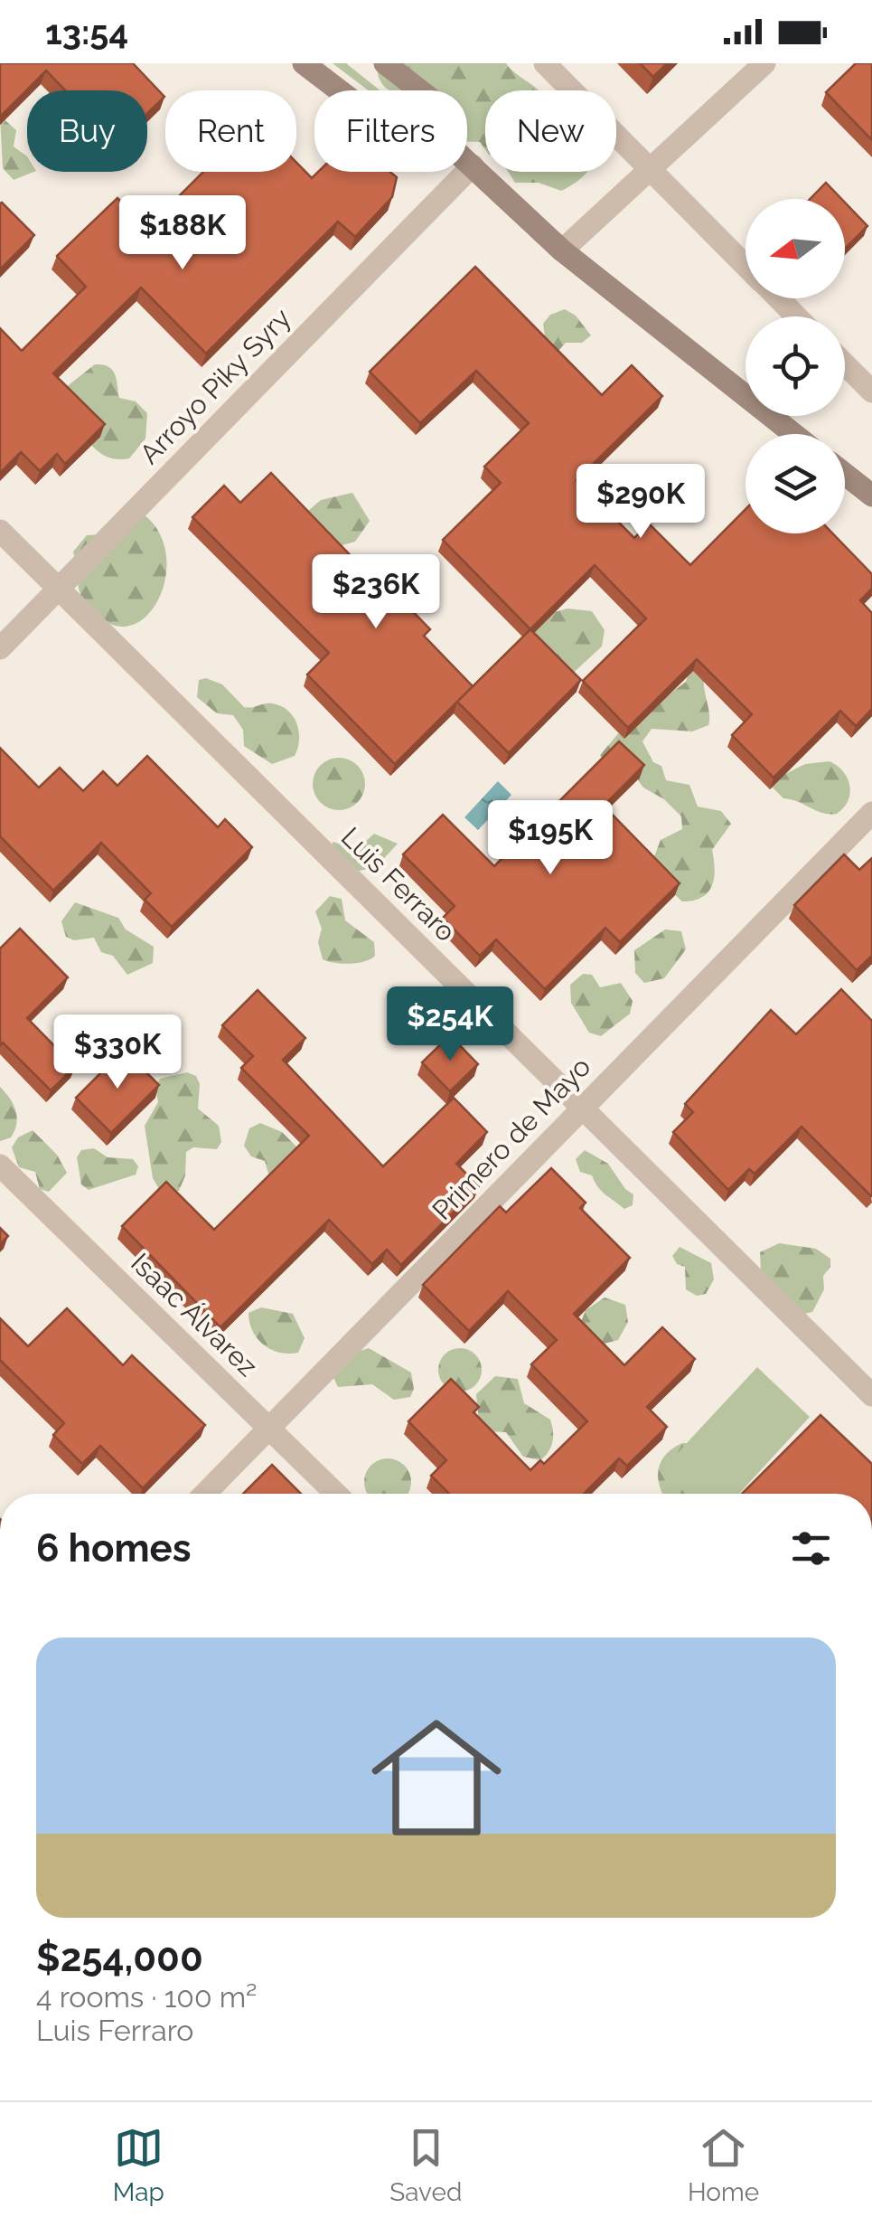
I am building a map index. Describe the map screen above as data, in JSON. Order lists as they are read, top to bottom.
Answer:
{
  "streets": {
    "street": [
      "Arroyo Piky Syry",
      "Luis Ferraro",
      "Primero de Mayo",
      "Isaac Álvarez"
    ]
  },
  "crossings": [
    ["Arroyo Piky Syry", "Luis Ferraro"],
    ["Luis Ferraro", "Primero de Mayo"],
    ["Primero de Mayo", "Isaac Álvarez"]
  ],
  "north": "left",
  "page": {
    "status": "13:54",
    "chip": [
      "Buy",
      "Rent",
      "Filters",
      "New"
    ],
    "price": [
      "$188K",
      "$290K",
      "$236K",
      "$195K",
      "$254K",
      "$330K"
    ],
    "heading": "6 homes",
    "list": [
      {
        "name": "$254,000",
        "note": "4 rooms · 100 m² · Luis Ferraro"
      }
    ],
    "tabs": ["Map", "Saved", "Home"]
  }
}
